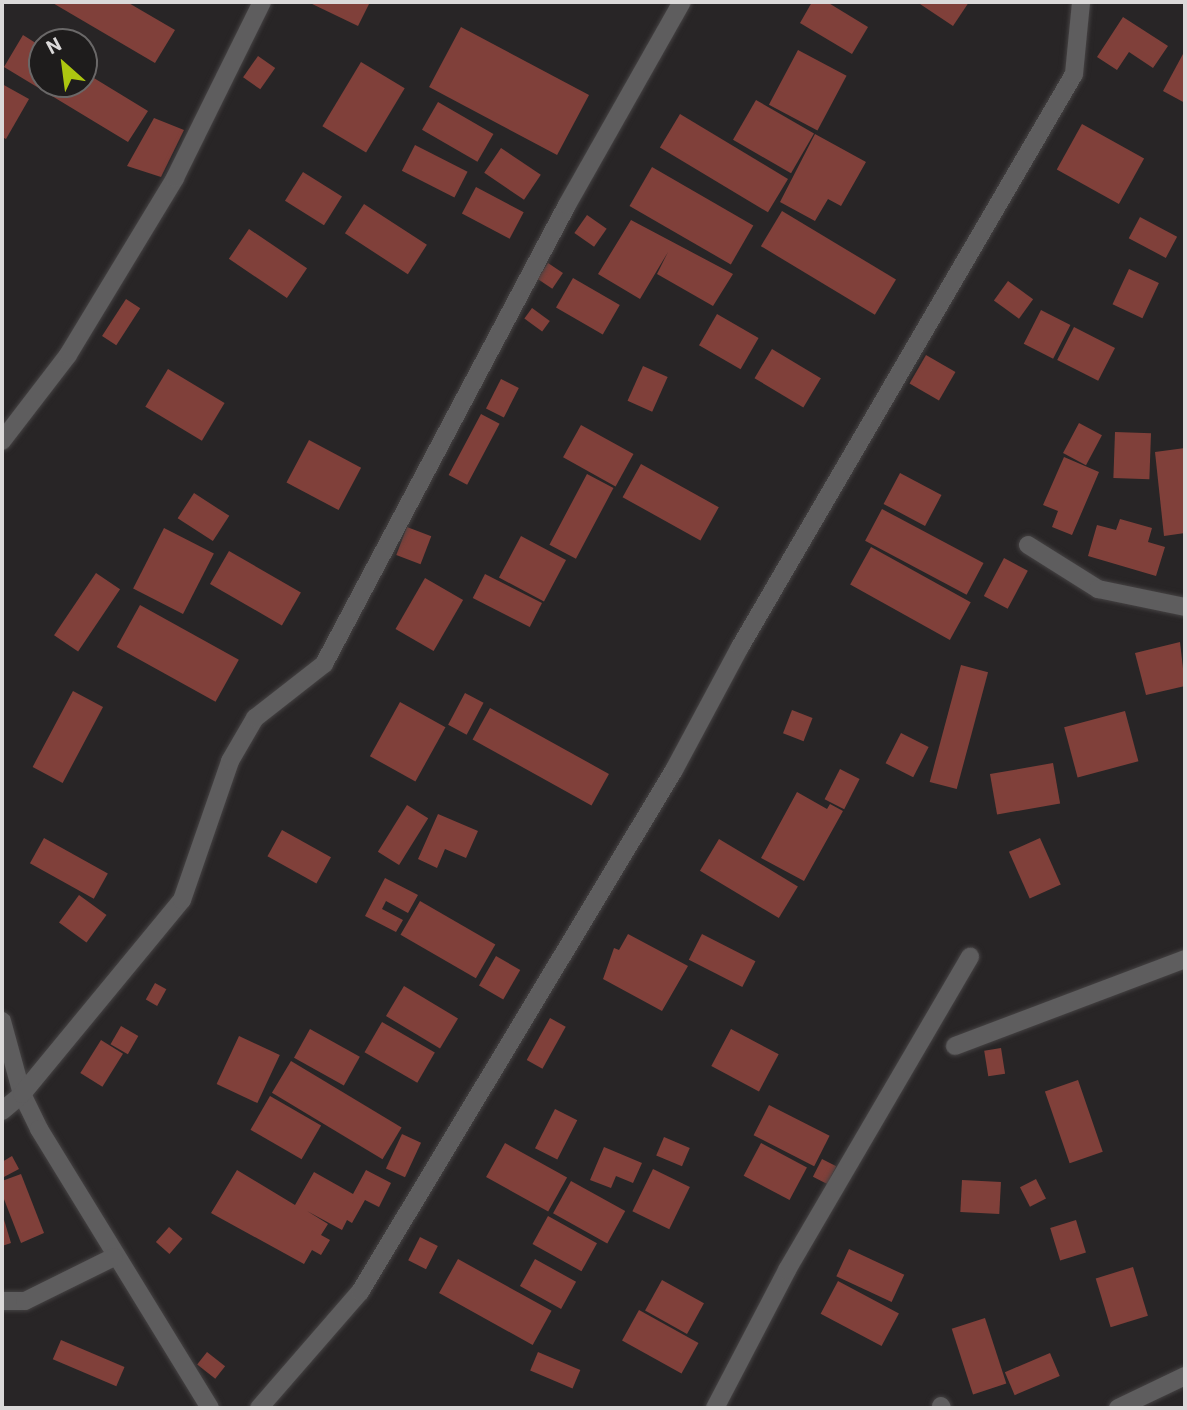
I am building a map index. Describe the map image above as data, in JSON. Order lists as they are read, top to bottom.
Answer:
{
  "north": "top left"
}
